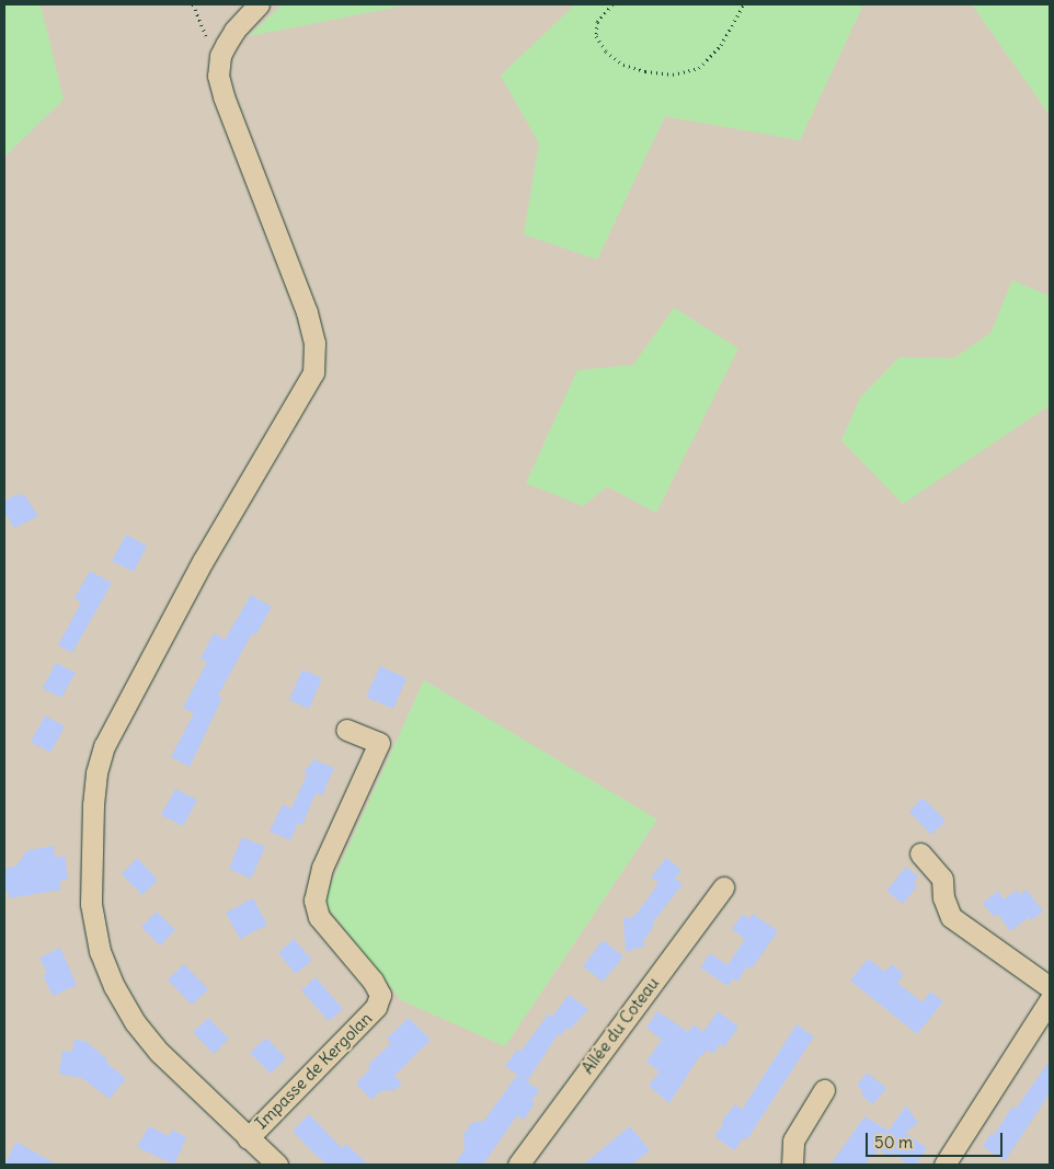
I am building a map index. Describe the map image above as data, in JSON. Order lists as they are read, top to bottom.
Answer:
{
  "streets": {
    "street": ["Allée du Coteau", "Impasse de Kergolan"]
  },
  "scale_bar": "50 m"
}
